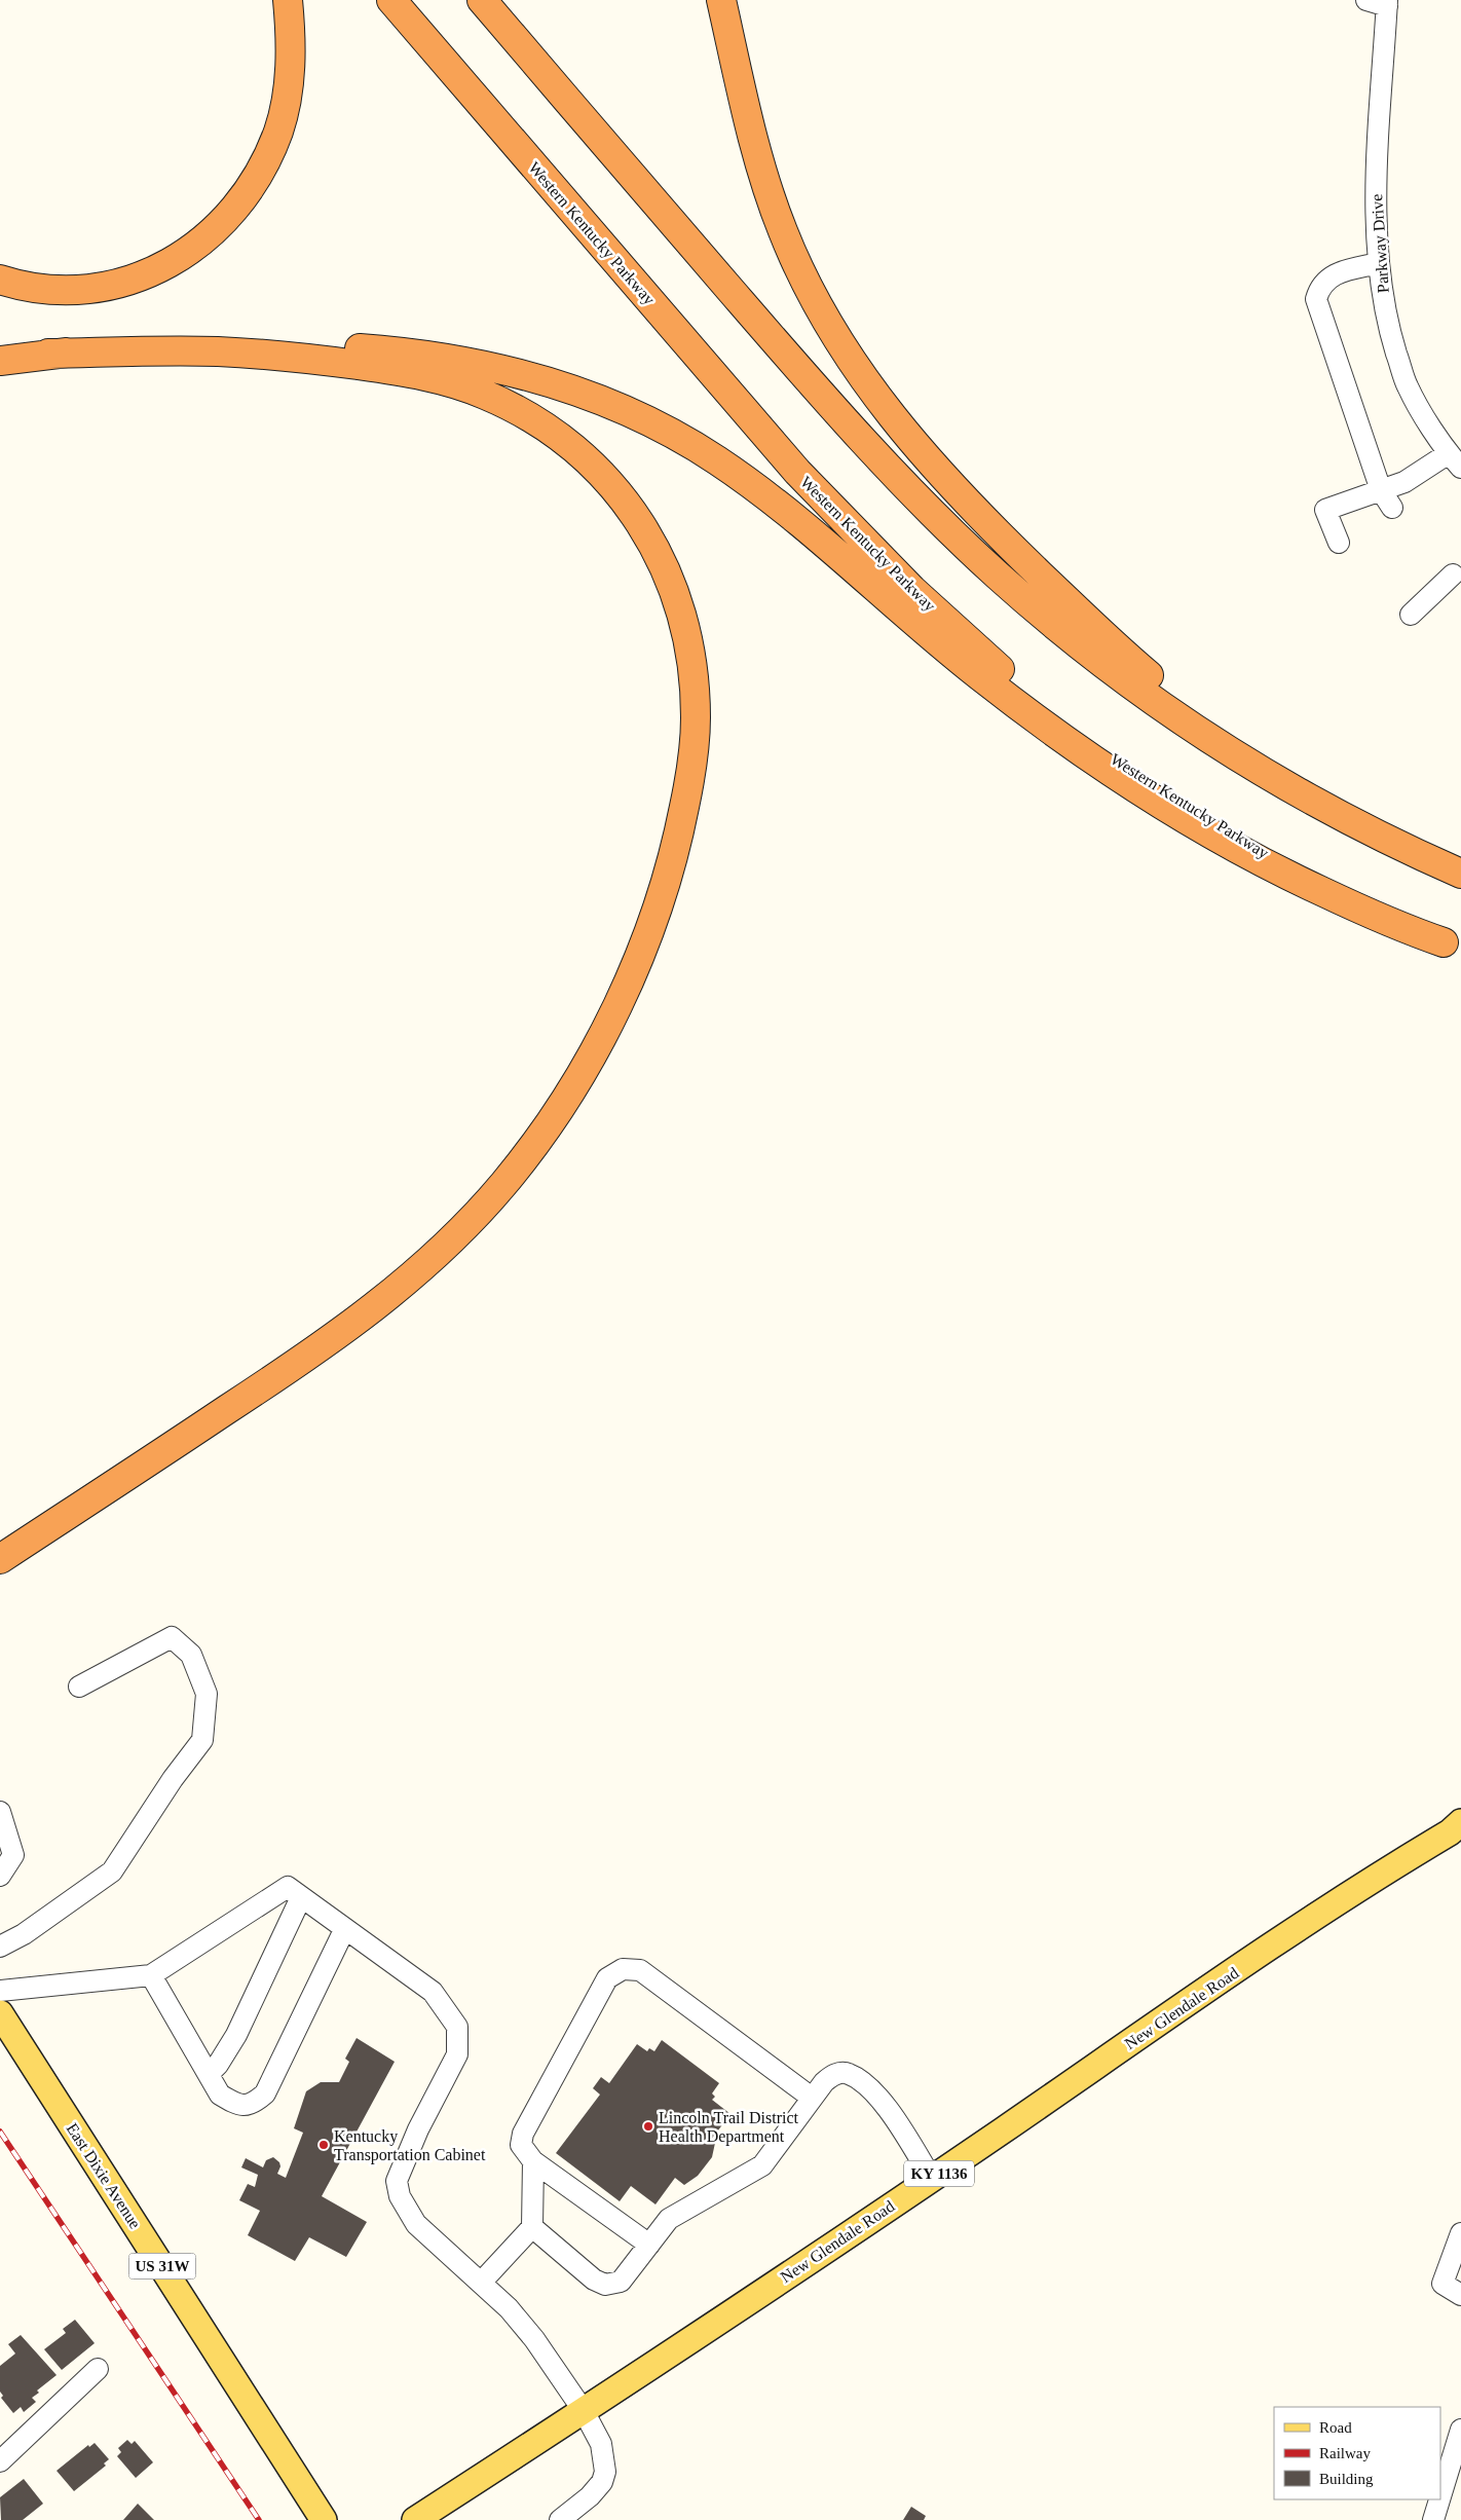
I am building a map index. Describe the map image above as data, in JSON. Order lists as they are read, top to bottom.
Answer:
{
  "streets": {
    "highway": ["Western Kentucky Parkway"],
    "main road": [
      "New Glendale Road",
      "KY 1136",
      "East Dixie Avenue",
      "US 31W"
    ],
    "street": ["Parkway Drive"]
  },
  "places": ["Lincoln Trail District Health Department", "Kentucky Transportation Cabinet"],
  "legend": ["Road", "Railway", "Building"]
}
